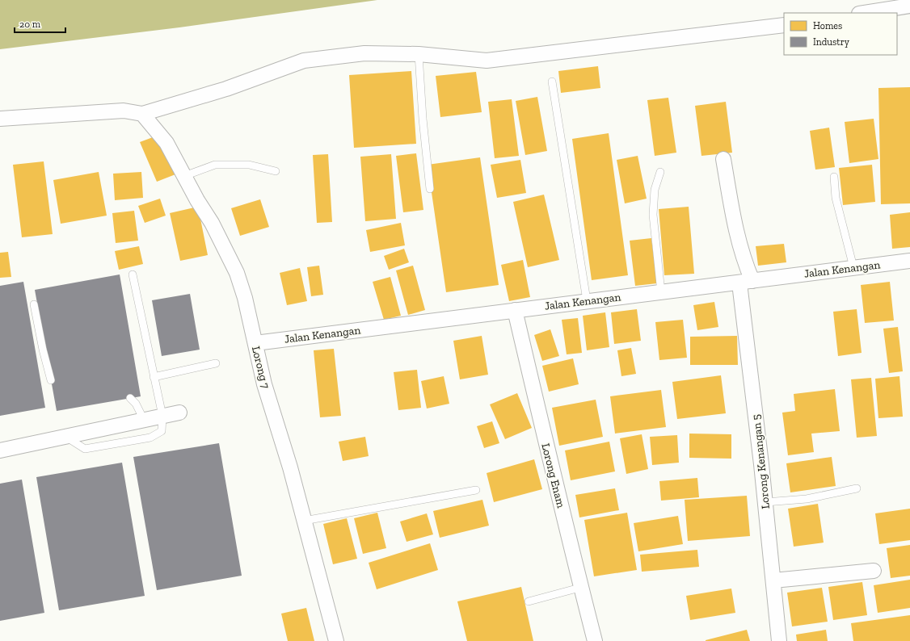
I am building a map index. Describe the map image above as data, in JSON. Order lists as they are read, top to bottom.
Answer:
{
  "streets": {
    "street": [
      "Jalan Kenangan",
      "Lorong 7",
      "Lorong Kenangan 5",
      "Lorong Enam"
    ]
  },
  "crossings": [
    ["Jalan Kenangan", "Lorong 7"],
    ["Jalan Kenangan", "Lorong Kenangan 5"],
    ["Jalan Kenangan", "Lorong Enam"]
  ],
  "legend": ["Homes", "Industry"],
  "scale_bar": "20 m"
}
